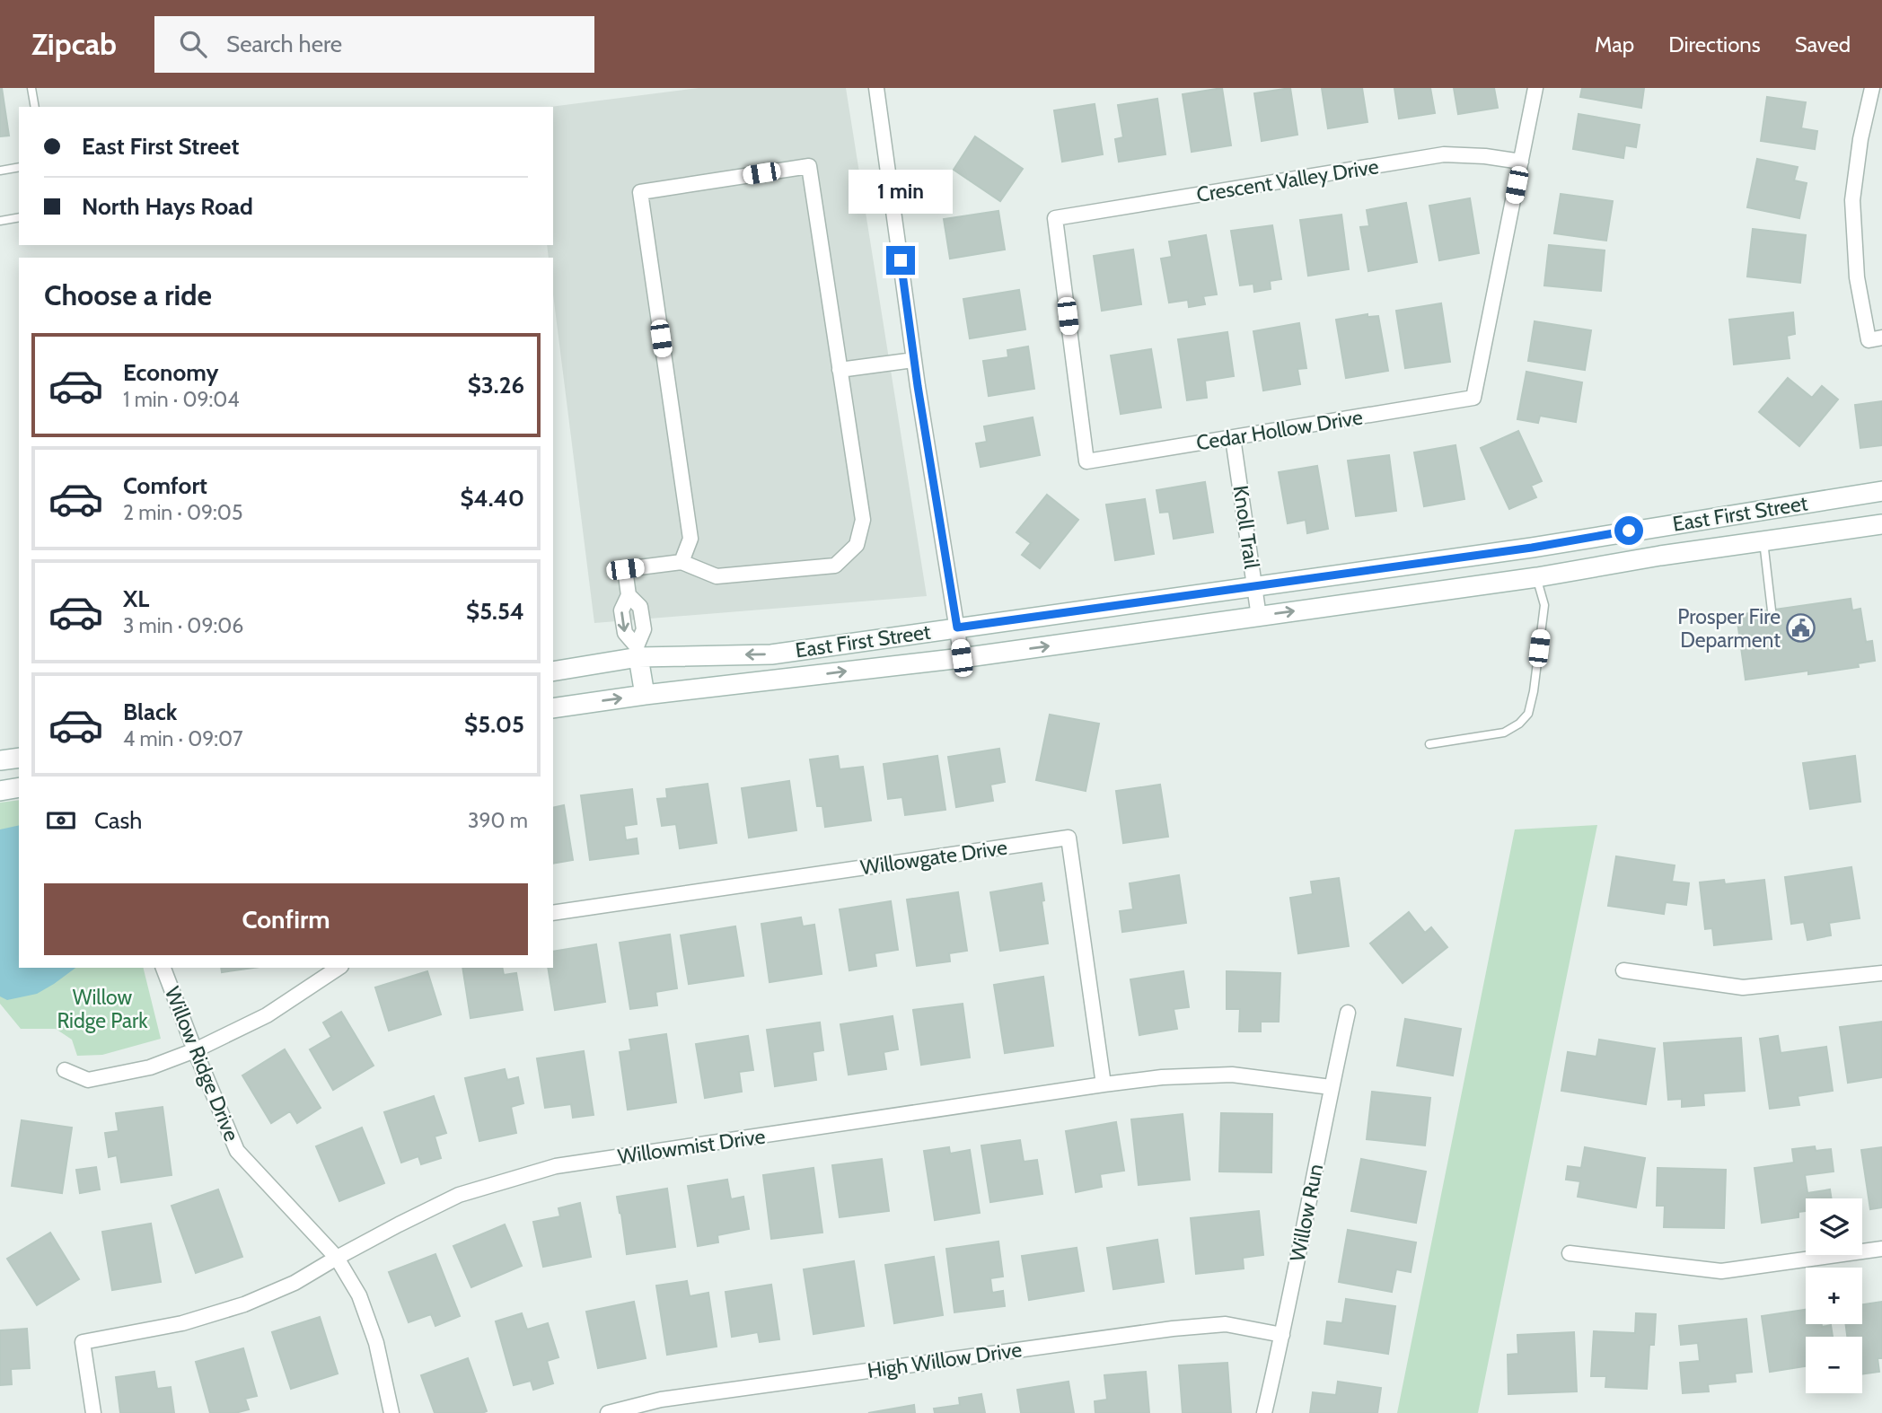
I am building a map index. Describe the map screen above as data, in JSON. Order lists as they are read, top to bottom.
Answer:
{
  "streets": {
    "main road": ["East First Street"],
    "street": [
      "Crescent Valley Drive",
      "Cedar Hollow Drive",
      "Knoll Trail",
      "Willowgate Drive",
      "Willow Ridge Drive",
      "Willowmist Drive",
      "Willow Run",
      "High Willow Drive"
    ]
  },
  "crossings": [
    ["Crescent Valley Drive", "Cedar Hollow Drive"],
    ["Cedar Hollow Drive", "Knoll Trail"],
    ["East First Street", "Knoll Trail"],
    ["Willowgate Drive", "Willowmist Drive"],
    ["Willow Ridge Drive", "Willowmist Drive"],
    ["Willowmist Drive", "Willow Run"],
    ["Willow Run", "High Willow Drive"]
  ],
  "parks": ["Willow Ridge Park"],
  "places": {
    "public building": ["Prosper Fire Deparment"]
  },
  "page": {
    "header": "Zipcab",
    "search": "Search here",
    "nav": ["Map", "Directions", "Saved"],
    "banner": ["East First Street", "North Hays Road"],
    "bubble": "1 min",
    "heading": "Choose a ride",
    "list": [
      {
        "name": "Economy",
        "note": "1 min · 09:04",
        "value": "$3.26"
      },
      {
        "name": "Comfort",
        "note": "2 min · 09:05",
        "value": "$4.40"
      },
      {
        "name": "XL",
        "note": "3 min · 09:06",
        "value": "$5.54"
      },
      {
        "name": "Black",
        "note": "4 min · 09:07",
        "value": "$5.05"
      }
    ],
    "pay": ["Cash", "390 m"],
    "buttons": "Confirm",
    "map_buttons": ["+", "−"]
  }
}
